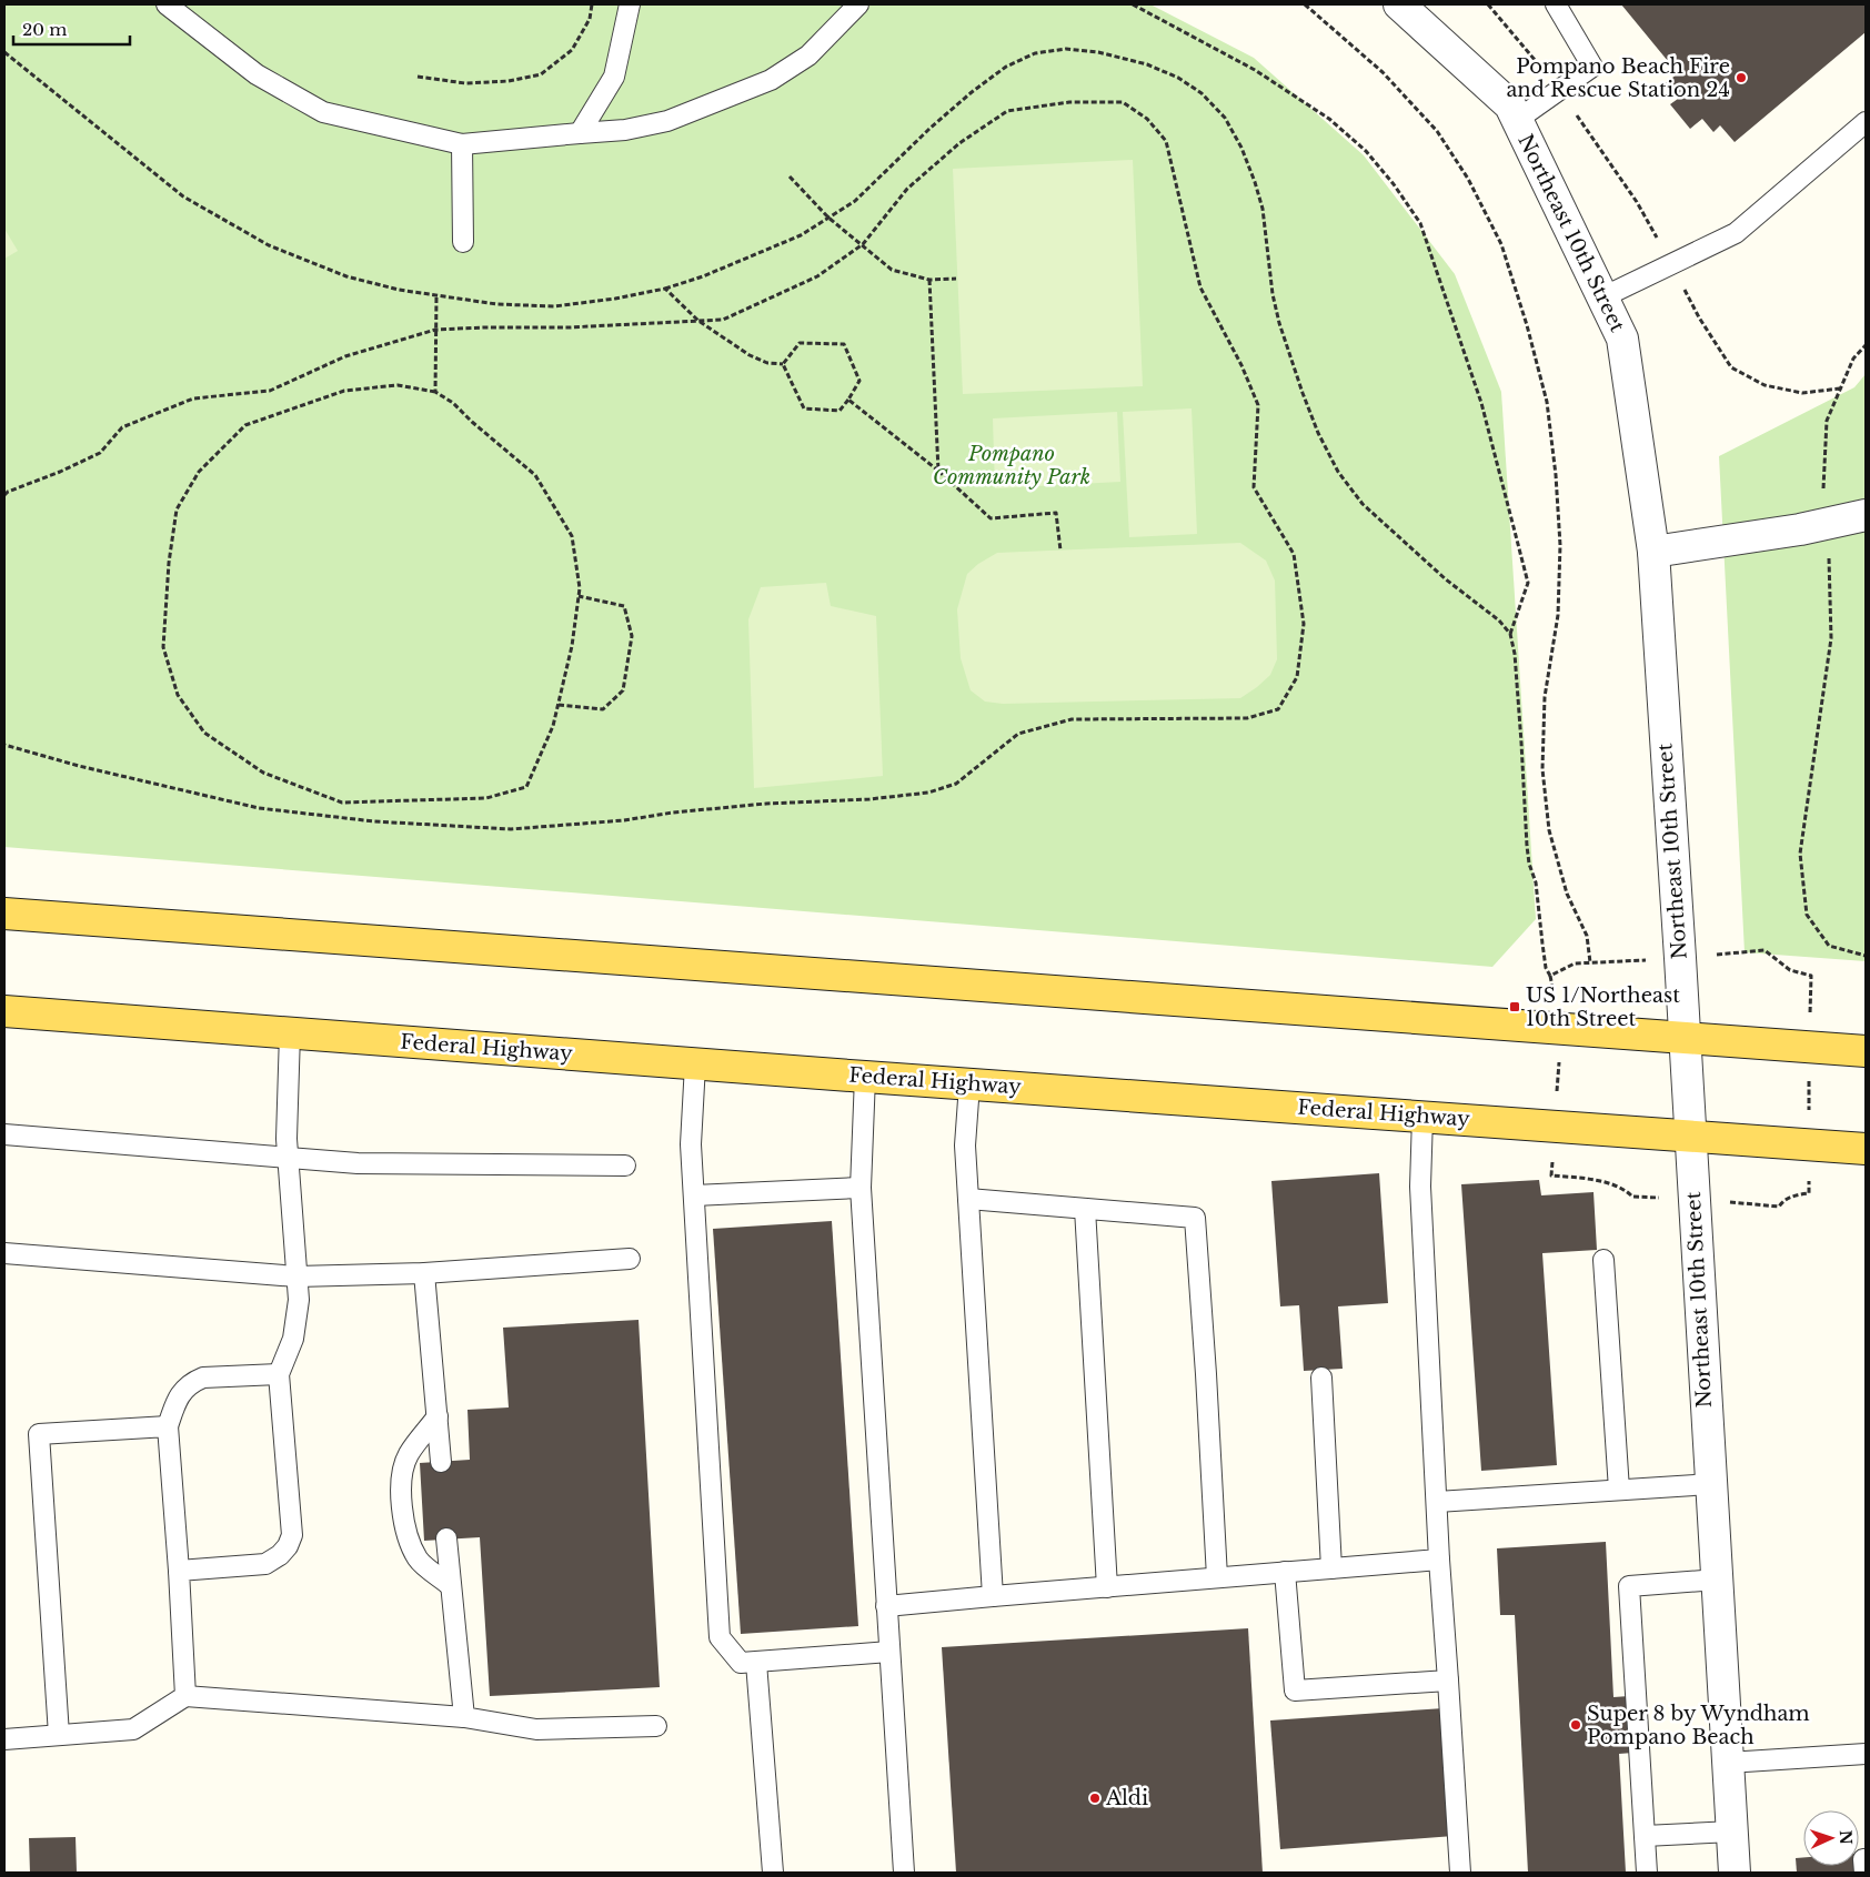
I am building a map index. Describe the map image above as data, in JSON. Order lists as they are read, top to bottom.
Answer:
{
  "streets": {
    "main road": ["Federal Highway"],
    "street": ["Northeast 10th Street"]
  },
  "crossings": [
    ["Northeast 10th Street", "Federal Highway"]
  ],
  "parks": ["Pompano Community Park"],
  "places": {
    "other": ["Pompano Beach Fire and Rescue Station 24", "Super 8 by Wyndham Pompano Beach", "Aldi"],
    "transit": ["US 1/Northeast 10th Street"]
  },
  "scale_bar": "20 m",
  "north": "right"
}
